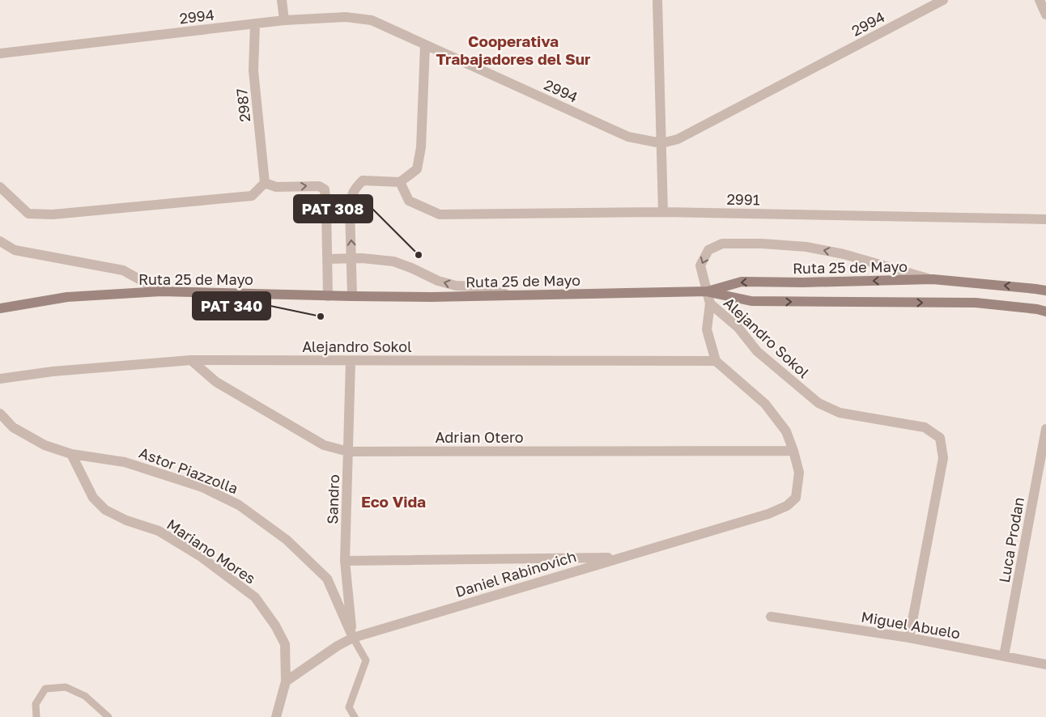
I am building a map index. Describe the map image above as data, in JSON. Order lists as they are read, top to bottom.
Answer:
{
  "streets": {
    "main road": ["Ruta 25 de Mayo"],
    "street": [
      "2994",
      "2987",
      "2991",
      "Alejandro Sokol",
      "Adrian Otero",
      "Astor Piazzolla",
      "Sandro",
      "Luca Prodan",
      "Mariano Mores",
      "Daniel Rabinovich",
      "Miguel Abuelo"
    ]
  },
  "crossings": [
    ["2994", "2987"],
    ["Alejandro Sokol", "Adrian Otero"],
    ["Alejandro Sokol", "Sandro"],
    ["Alejandro Sokol", "Miguel Abuelo"],
    ["Adrian Otero", "Sandro"],
    ["Adrian Otero", "Daniel Rabinovich"],
    ["Astor Piazzolla", "Sandro"],
    ["Astor Piazzolla", "Mariano Mores"],
    ["Astor Piazzolla", "Daniel Rabinovich"],
    ["Sandro", "Daniel Rabinovich"],
    ["Luca Prodan", "Miguel Abuelo"],
    ["Mariano Mores", "Daniel Rabinovich"]
  ],
  "districts": ["Cooperativa Trabajadores del Sur", "Eco Vida"],
  "places": ["PAT 308", "PAT 340"]
}
